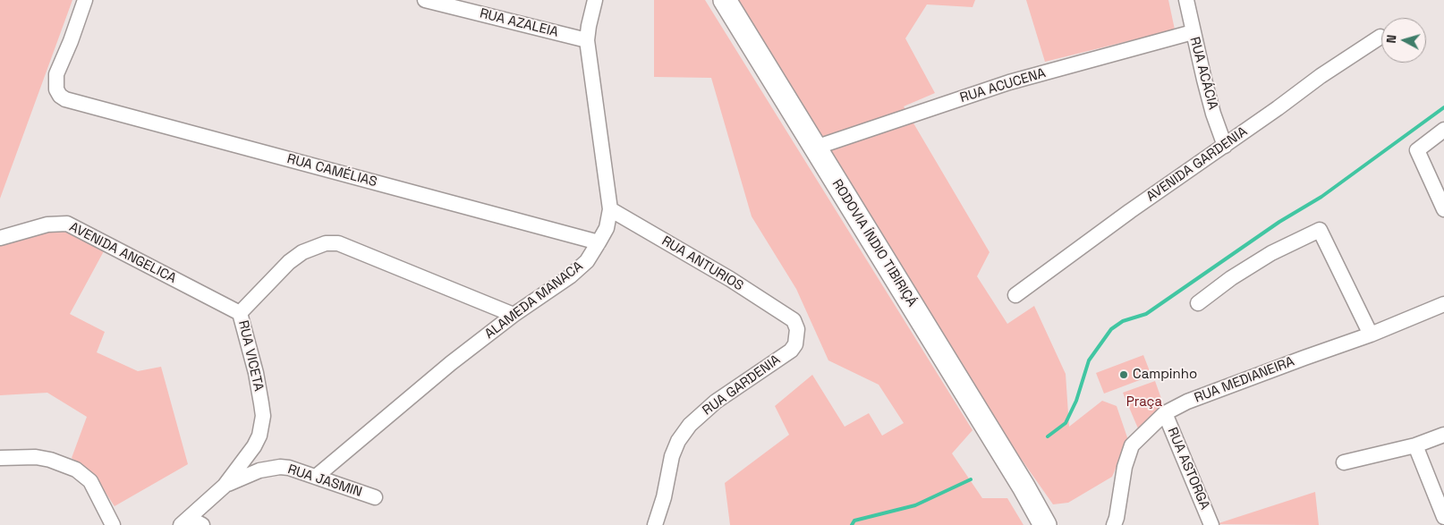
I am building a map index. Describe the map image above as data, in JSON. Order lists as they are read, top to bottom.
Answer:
{
  "streets": {
    "highway": ["RODOVIA ÍNDIO TIBIRIÇÁ"],
    "street": [
      "RUA AZALEIA",
      "RUA ACÁCIA",
      "RUA ACUCENA",
      "AVENIDA GARDENIA",
      "RUA CAMÉLIAS",
      "AVENIDA ANGELICA",
      "RUA ANTURIOS",
      "ALAMEDA MANACA",
      "RUA VICETA",
      "RUA MEDIANEIRA",
      "RUA GARDENIA",
      "RUA ASTORGA",
      "RUA JASMIN"
    ]
  },
  "crossings": [
    ["RUA AZALEIA", "ALAMEDA MANACA"],
    ["RUA ACÁCIA", "RUA ACUCENA"],
    ["RUA ACÁCIA", "AVENIDA GARDENIA"],
    ["RUA ACUCENA", "RODOVIA ÍNDIO TIBIRIÇÁ"],
    ["RUA CAMÉLIAS", "ALAMEDA MANACA"],
    ["AVENIDA ANGELICA", "RUA VICETA"],
    ["RUA ANTURIOS", "ALAMEDA MANACA"],
    ["RUA ANTURIOS", "RUA GARDENIA"],
    ["ALAMEDA MANACA", "RUA VICETA"],
    ["ALAMEDA MANACA", "RUA JASMIN"],
    ["RUA VICETA", "RUA JASMIN"],
    ["RUA MEDIANEIRA", "RUA ASTORGA"]
  ],
  "parks": ["Praça"],
  "places": ["Campinho"],
  "north": "left"
}
